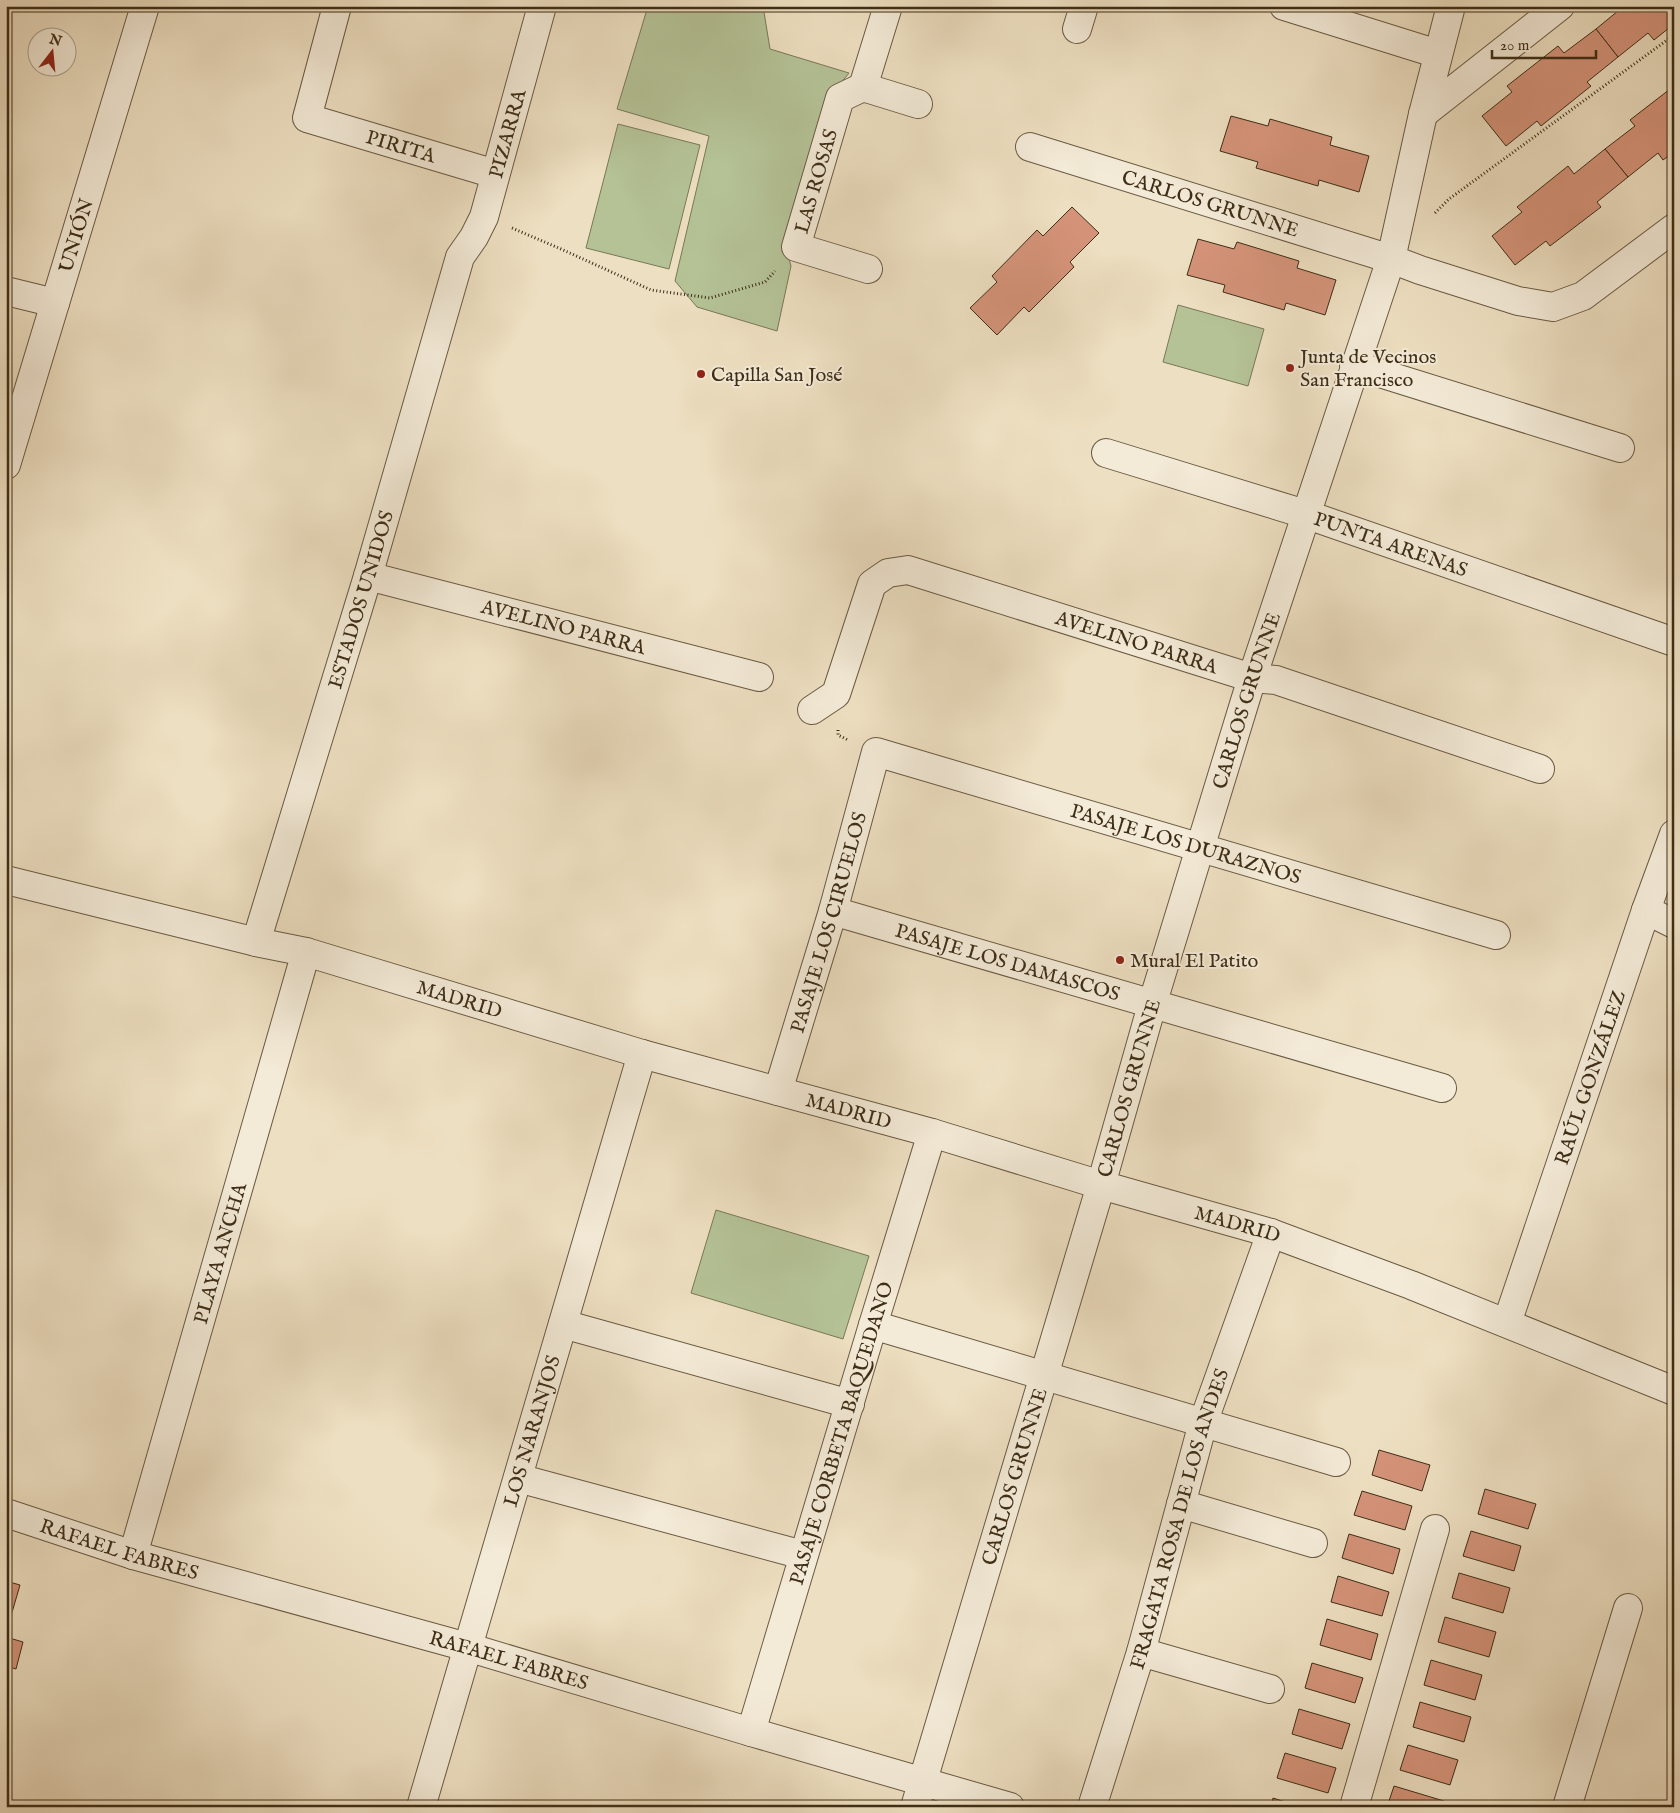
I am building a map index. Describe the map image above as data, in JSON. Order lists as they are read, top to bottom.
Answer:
{
  "streets": {
    "street": [
      "PIZARRA",
      "PIRITA",
      "LAS ROSAS",
      "CARLOS GRUNNE",
      "UNIÓN",
      "PUNTA ARENAS",
      "ESTADOS UNIDOS",
      "AVELINO PARRA",
      "PASAJE LOS DURAZNOS",
      "PASAJE LOS CIRUELOS",
      "PASAJE LOS DAMASCOS",
      "MADRID",
      "RAÚL GONZÁLEZ",
      "PLAYA ANCHA",
      "LOS NARANJOS",
      "PASAJE CORBETA BAQUEDANO",
      "FRAGATA ROSA DE LOS ANDES",
      "RAFAEL FABRES"
    ]
  },
  "crossings": [
    ["PIZARRA", "PIRITA"],
    ["PIZARRA", "ESTADOS UNIDOS"],
    ["CARLOS GRUNNE", "PUNTA ARENAS"],
    ["CARLOS GRUNNE", "AVELINO PARRA"],
    ["CARLOS GRUNNE", "PASAJE LOS DURAZNOS"],
    ["CARLOS GRUNNE", "PASAJE LOS DAMASCOS"],
    ["CARLOS GRUNNE", "MADRID"],
    ["CARLOS GRUNNE", "RAFAEL FABRES"],
    ["ESTADOS UNIDOS", "AVELINO PARRA"],
    ["ESTADOS UNIDOS", "MADRID"],
    ["PASAJE LOS DURAZNOS", "PASAJE LOS CIRUELOS"],
    ["PASAJE LOS CIRUELOS", "PASAJE LOS DAMASCOS"],
    ["PASAJE LOS CIRUELOS", "MADRID"],
    ["MADRID", "RAÚL GONZÁLEZ"],
    ["MADRID", "PLAYA ANCHA"],
    ["MADRID", "LOS NARANJOS"],
    ["MADRID", "PASAJE CORBETA BAQUEDANO"],
    ["MADRID", "FRAGATA ROSA DE LOS ANDES"],
    ["PLAYA ANCHA", "RAFAEL FABRES"],
    ["LOS NARANJOS", "RAFAEL FABRES"],
    ["PASAJE CORBETA BAQUEDANO", "RAFAEL FABRES"]
  ],
  "places": ["Junta de Vecinos San Francisco", "Capilla San José", "Mural El Patito"],
  "scale_bar": "20 m",
  "north": "top"
}
